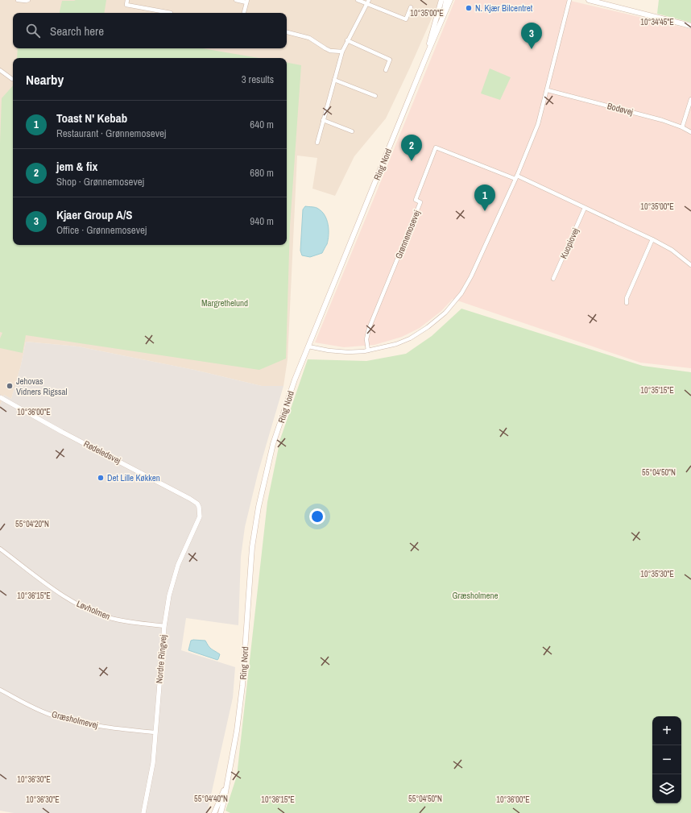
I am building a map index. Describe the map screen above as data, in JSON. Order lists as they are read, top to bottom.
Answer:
{
  "streets": {
    "main road": ["Ring Nord"],
    "street": [
      "Bodøvej",
      "Grønnemosevej",
      "Kuopiovej",
      "Rødeledsvej",
      "Løvholmen",
      "Nordre Ringvej",
      "Græsholmevej"
    ]
  },
  "crossings": [
    ["Rødeledsvej", "Nordre Ringvej"],
    ["Løvholmen", "Nordre Ringvej"],
    ["Nordre Ringvej", "Græsholmevej"]
  ],
  "parks": ["Margrethelund", "Græsholmene"],
  "places": ["N. Kjær Bilcentret", "Jehovas Vidners Rigssal", "Det Lille Køkken"],
  "page": {
    "search": "Search here",
    "pins": ["3", "2", "1"],
    "heading": ["Nearby", "3 results"],
    "list": [
      {
        "mark": "1",
        "name": "Toast N' Kebab",
        "note": "Restaurant · Grønnemosevej",
        "value": "640 m"
      },
      {
        "mark": "2",
        "name": "jem & fix",
        "note": "Shop · Grønnemosevej",
        "value": "680 m"
      },
      {
        "mark": "3",
        "name": "Kjaer Group A/S",
        "note": "Office · Grønnemosevej",
        "value": "940 m"
      }
    ],
    "map_buttons": ["+", "−"]
  },
  "coordinates": [
    "10°35'00\"E",
    "10°34'45\"E",
    "10°35'15\"E",
    "10°36'00\"E",
    "55°04'50\"N",
    "55°04'20\"N",
    "10°35'30\"E",
    "10°36'15\"E",
    "10°36'30\"E",
    "55°04'40\"N"
  ]
}
